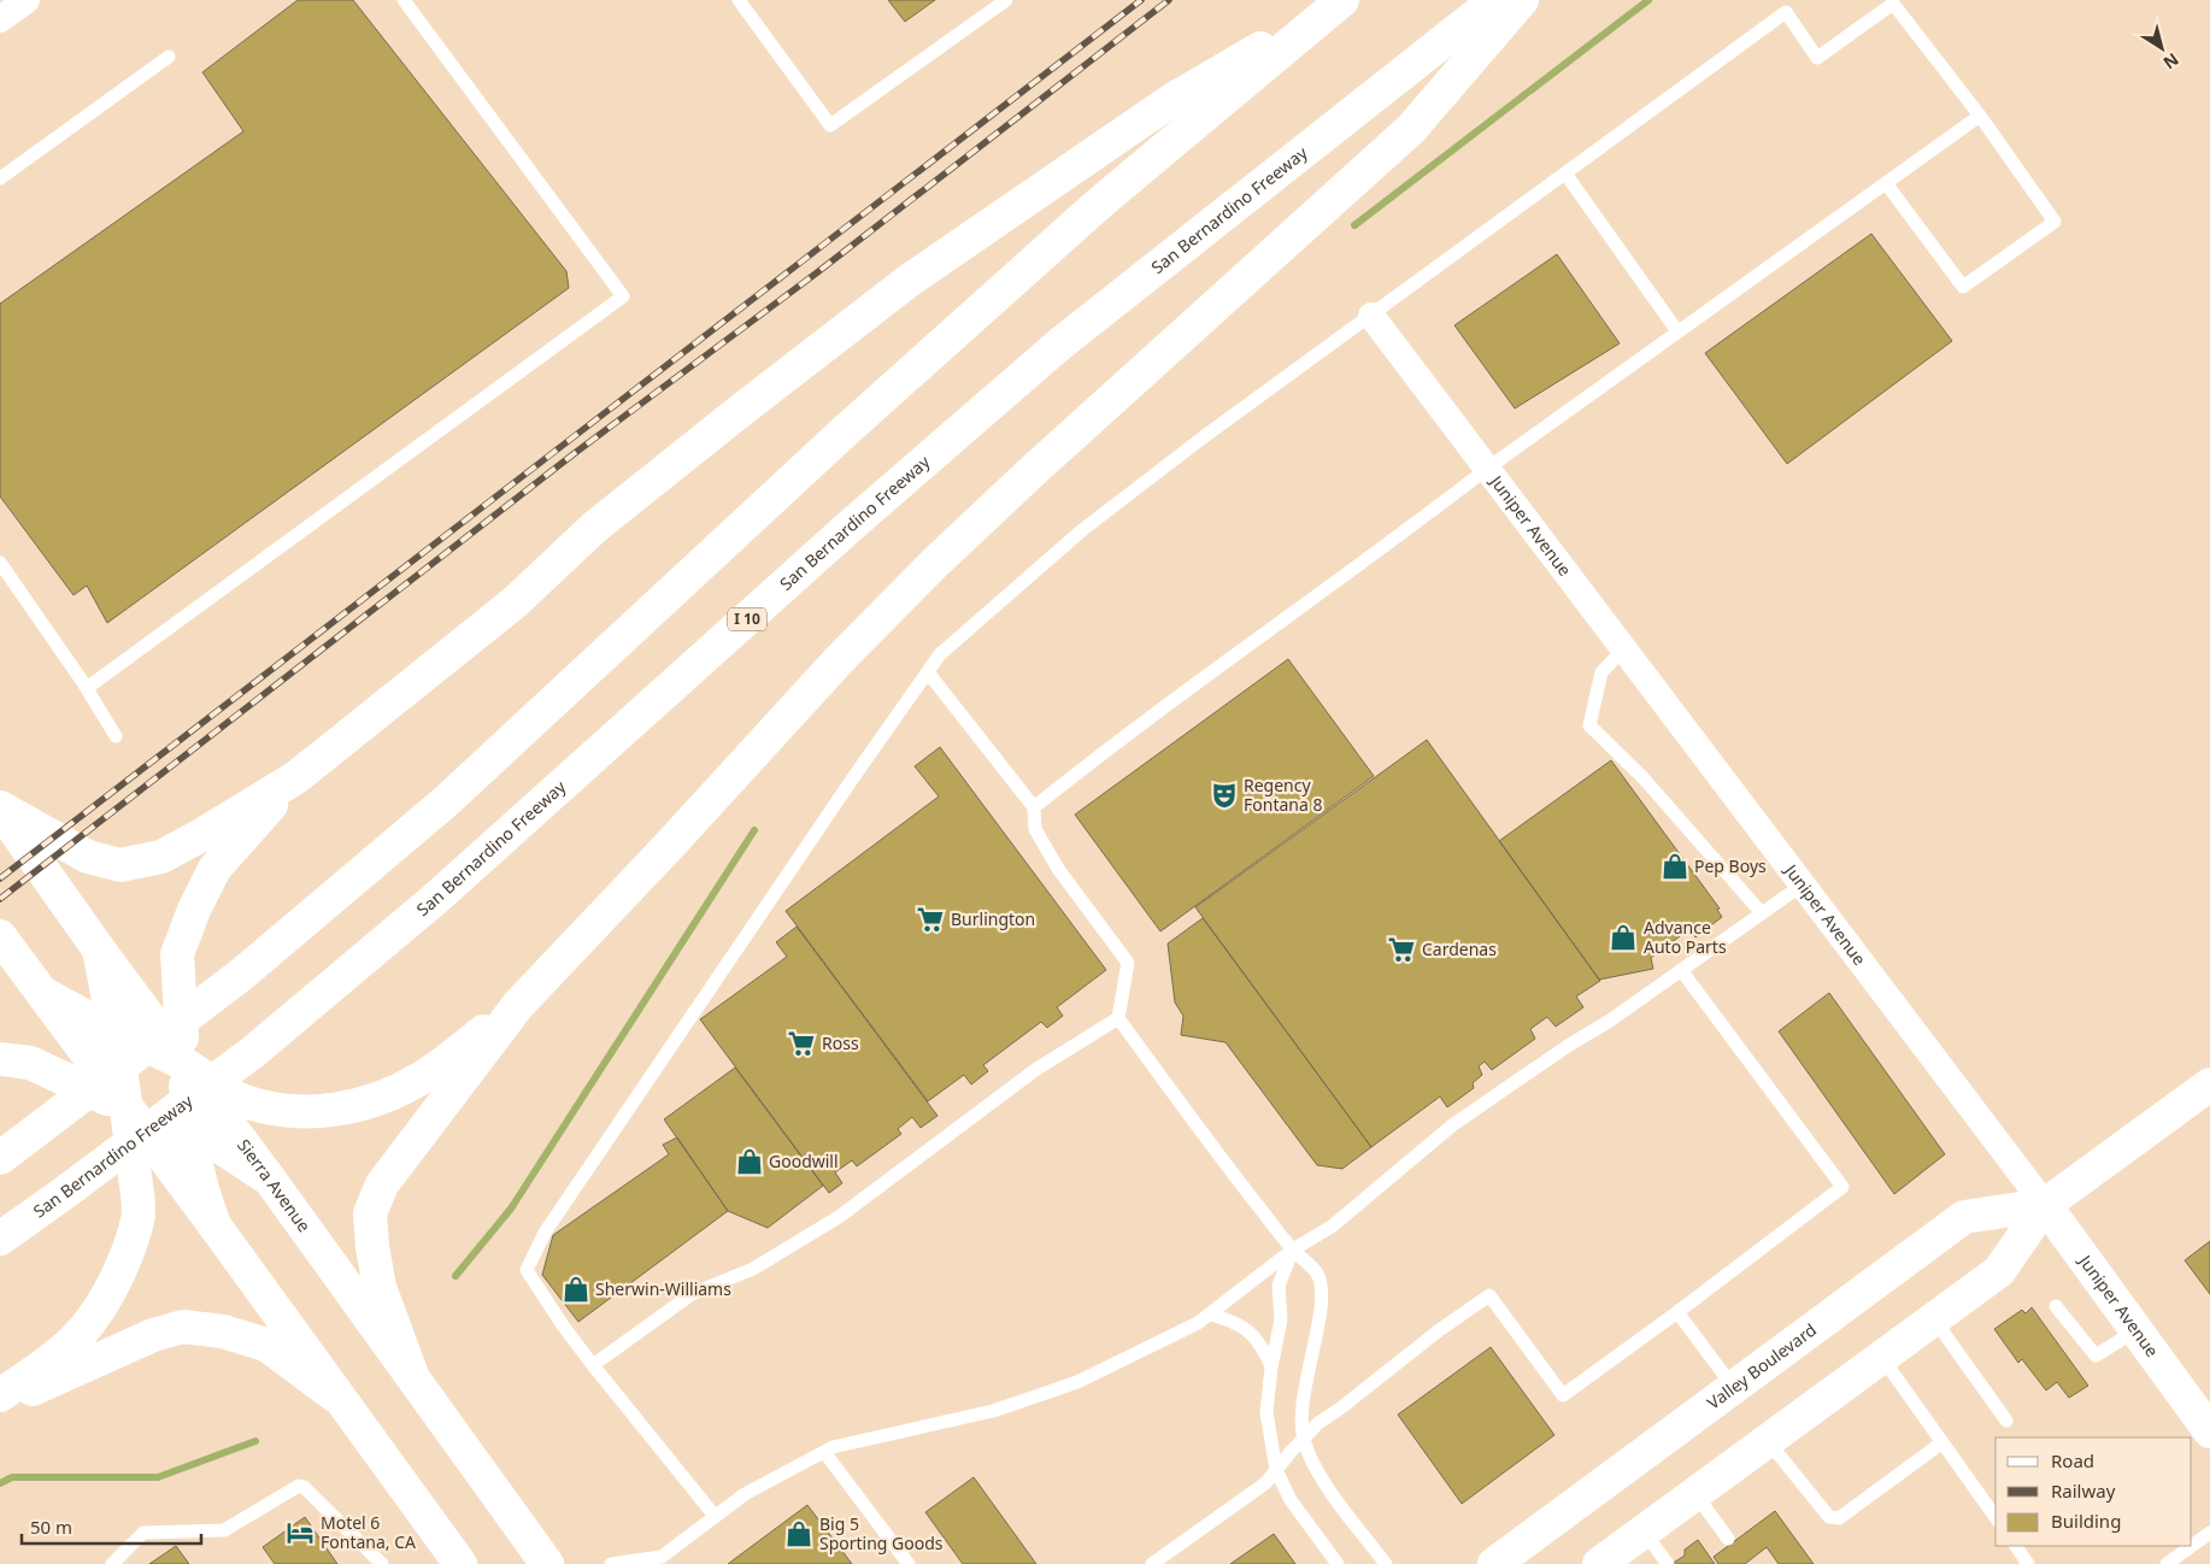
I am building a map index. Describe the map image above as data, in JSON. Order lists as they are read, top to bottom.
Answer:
{
  "streets": {
    "main road": [
      "San Bernardino Freeway",
      "Juniper Avenue",
      "I 10",
      "Sierra Avenue",
      "Valley Boulevard"
    ]
  },
  "crossings": [
    ["Juniper Avenue", "Valley Boulevard"]
  ],
  "places": {
    "theatre": ["Regency Fontana 8"],
    "shop": [
      "Pep Boys",
      "Advance Auto Parts",
      "Goodwill",
      "Sherwin-Williams",
      "Big 5 Sporting Goods"
    ],
    "supermarket": ["Burlington", "Cardenas", "Ross"],
    "hotel": ["Motel 6 Fontana, CA"]
  },
  "legend": ["Road", "Railway", "Building"],
  "scale_bar": "50 m",
  "north": "bottom right"
}
